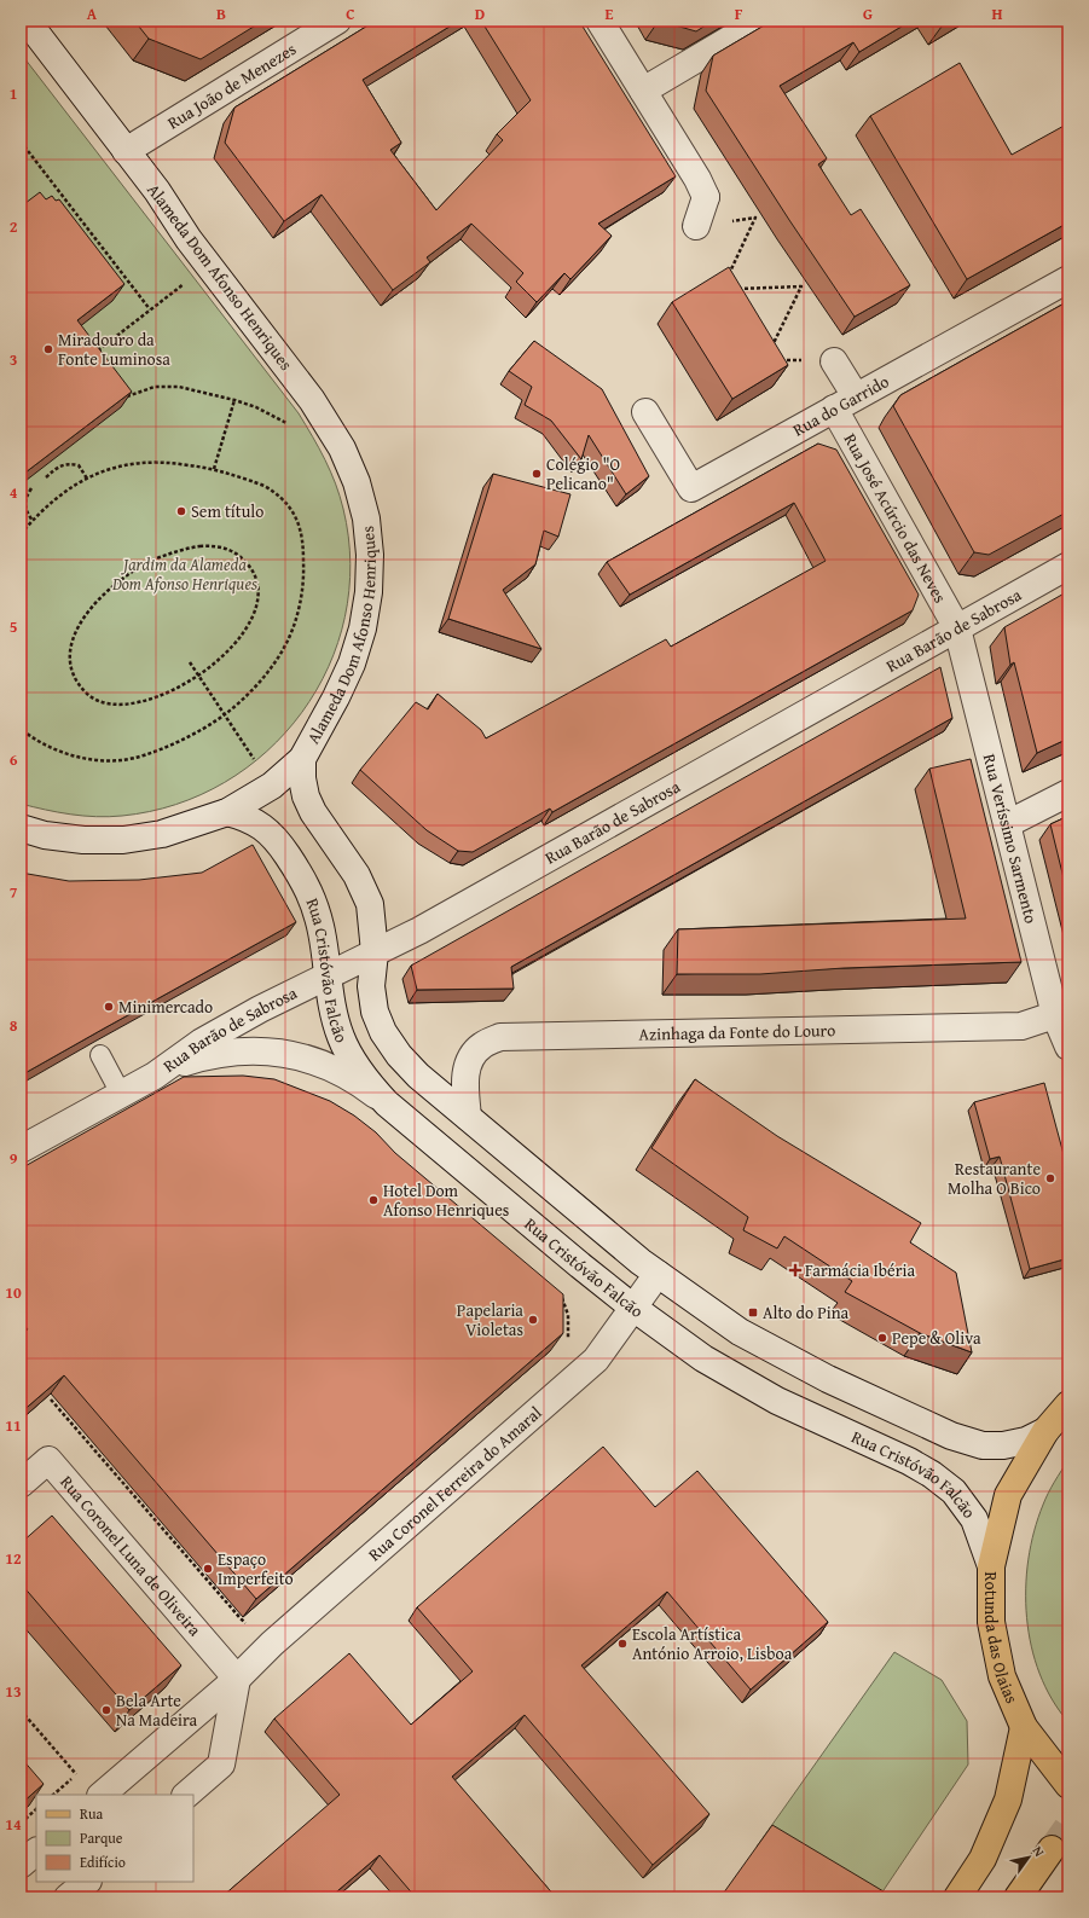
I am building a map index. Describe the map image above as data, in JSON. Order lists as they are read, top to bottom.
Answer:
{
  "streets": {
    "main road": ["Rotunda das Olaias"],
    "street": [
      "Rua João de Menezes",
      "Alameda Dom Afonso Henriques",
      "Rua do Garrido",
      "Rua José Acúrcio das Neves",
      "Rua Barão de Sabrosa",
      "Rua Veríssimo Sarmento",
      "Rua Cristóvão Falcão",
      "Azinhaga da Fonte do Louro",
      "Rua Coronel Ferreira do Amaral",
      "Rua Coronel Luna de Oliveira"
    ]
  },
  "crossings": [
    ["Rua João de Menezes", "Alameda Dom Afonso Henriques"],
    ["Alameda Dom Afonso Henriques", "Rua Cristóvão Falcão"],
    ["Rua do Garrido", "Rua José Acúrcio das Neves"],
    ["Rua José Acúrcio das Neves", "Rua Barão de Sabrosa"],
    ["Rua José Acúrcio das Neves", "Rua Veríssimo Sarmento"],
    ["Rua Barão de Sabrosa", "Rua Veríssimo Sarmento"],
    ["Rua Barão de Sabrosa", "Rua Cristóvão Falcão"],
    ["Rua Veríssimo Sarmento", "Azinhaga da Fonte do Louro"],
    ["Rua Cristóvão Falcão", "Rua Coronel Ferreira do Amaral"],
    ["Rua Cristóvão Falcão", "Rotunda das Olaias"],
    ["Rua Coronel Ferreira do Amaral", "Rua Coronel Luna de Oliveira"]
  ],
  "parks": ["Jardim da Alameda Dom Afonso Henriques"],
  "places": {
    "other": [
      "Miradouro da Fonte Luminosa",
      "Colégio \"O Pelicano\"",
      "Sem título",
      "Minimercado",
      "Restaurante Molha O Bico",
      "Hotel Dom Afonso Henriques",
      "Papelaria Violetas",
      "Pepe & Oliva",
      "Espaço Imperfeito",
      "Escola Artística António Arroio, Lisboa",
      "Bela Arte Na Madeira"
    ],
    "health": ["Farmácia Ibéria"],
    "transit": ["Alto do Pina"]
  },
  "legend": ["Rua", "Parque", "Edifício"],
  "north": "top right",
  "grid": {
    "columns": [
      "A",
      "B",
      "C",
      "D",
      "E",
      "F",
      "G",
      "H"
    ],
    "rows": [
      "1",
      "2",
      "3",
      "4",
      "5",
      "6",
      "7",
      "8",
      "9",
      "10",
      "11",
      "12",
      "13",
      "14"
    ]
  }
}
